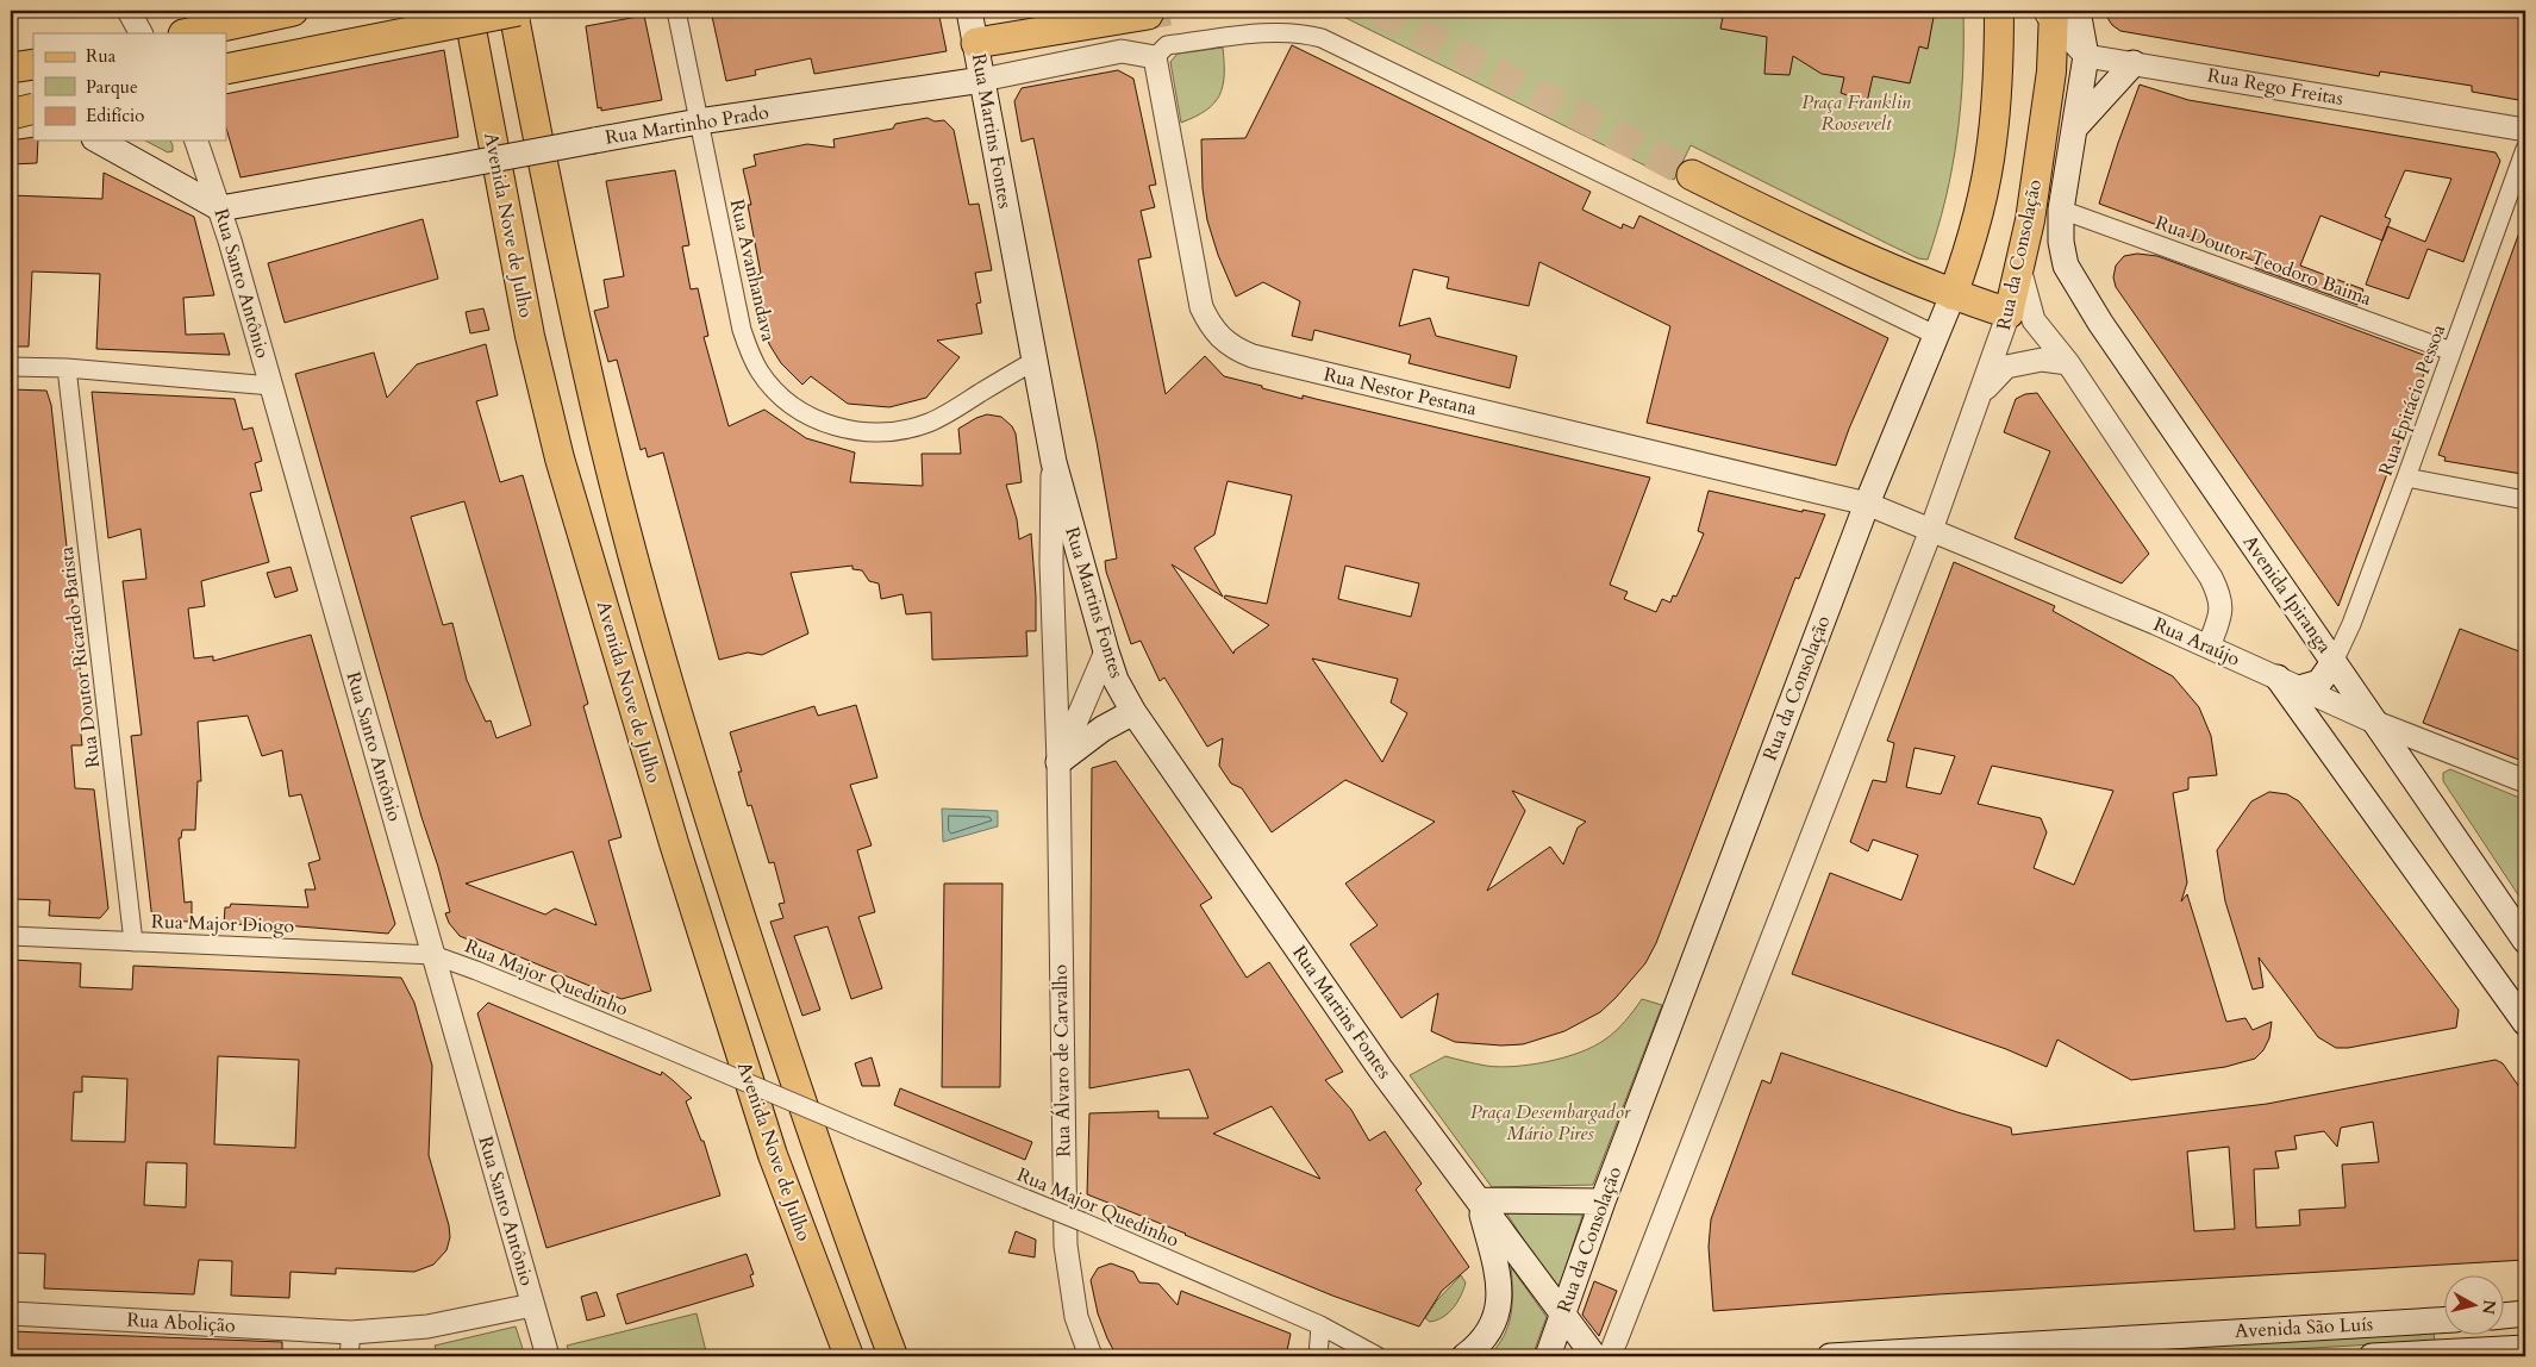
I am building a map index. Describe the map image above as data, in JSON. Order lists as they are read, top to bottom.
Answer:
{
  "streets": {
    "main road": [
      "Rua Martinho Prado",
      "Rua Martins Fontes",
      "Avenida Nove de Julho",
      "Rua da Consolação",
      "Avenida Ipiranga",
      "Avenida São Luís"
    ],
    "street": [
      "Rua Rego Freitas",
      "Rua Doutor Teodoro Baima",
      "Rua Avanhandava",
      "Rua Santo Antônio",
      "Rua Nestor Pestana",
      "Rua Epitácio Pessoa",
      "Rua Araújo",
      "Rua Doutor Ricardo Batista",
      "Rua Major Diogo",
      "Rua Major Quedinho",
      "Rua Álvaro de Carvalho",
      "Rua Abolição"
    ]
  },
  "crossings": [
    ["Rua Rego Freitas", "Rua da Consolação"],
    ["Rua Martinho Prado", "Rua Martins Fontes"],
    ["Rua Martinho Prado", "Rua Avanhandava"],
    ["Rua Martinho Prado", "Rua Santo Antônio"],
    ["Rua Martinho Prado", "Rua Nestor Pestana"],
    ["Rua Martins Fontes", "Rua da Consolação"],
    ["Rua Martins Fontes", "Rua Avanhandava"],
    ["Rua Martins Fontes", "Rua Álvaro de Carvalho"],
    ["Rua da Consolação", "Rua Doutor Teodoro Baima"],
    ["Rua da Consolação", "Rua Nestor Pestana"],
    ["Rua da Consolação", "Avenida Ipiranga"],
    ["Rua da Consolação", "Rua Araújo"],
    ["Rua Doutor Teodoro Baima", "Rua Epitácio Pessoa"],
    ["Rua Santo Antônio", "Rua Major Diogo"],
    ["Rua Santo Antônio", "Rua Major Quedinho"],
    ["Rua Santo Antônio", "Rua Abolição"],
    ["Rua Nestor Pestana", "Rua Araújo"],
    ["Rua Epitácio Pessoa", "Avenida Ipiranga"],
    ["Avenida Ipiranga", "Rua Araújo"],
    ["Rua Doutor Ricardo Batista", "Rua Major Diogo"],
    ["Rua Major Diogo", "Rua Major Quedinho"]
  ],
  "parks": ["Praça Franklin Roosevelt", "Praça Desembargador Mário Pires"],
  "legend": ["Rua", "Parque", "Edifício"],
  "north": "right"
}
